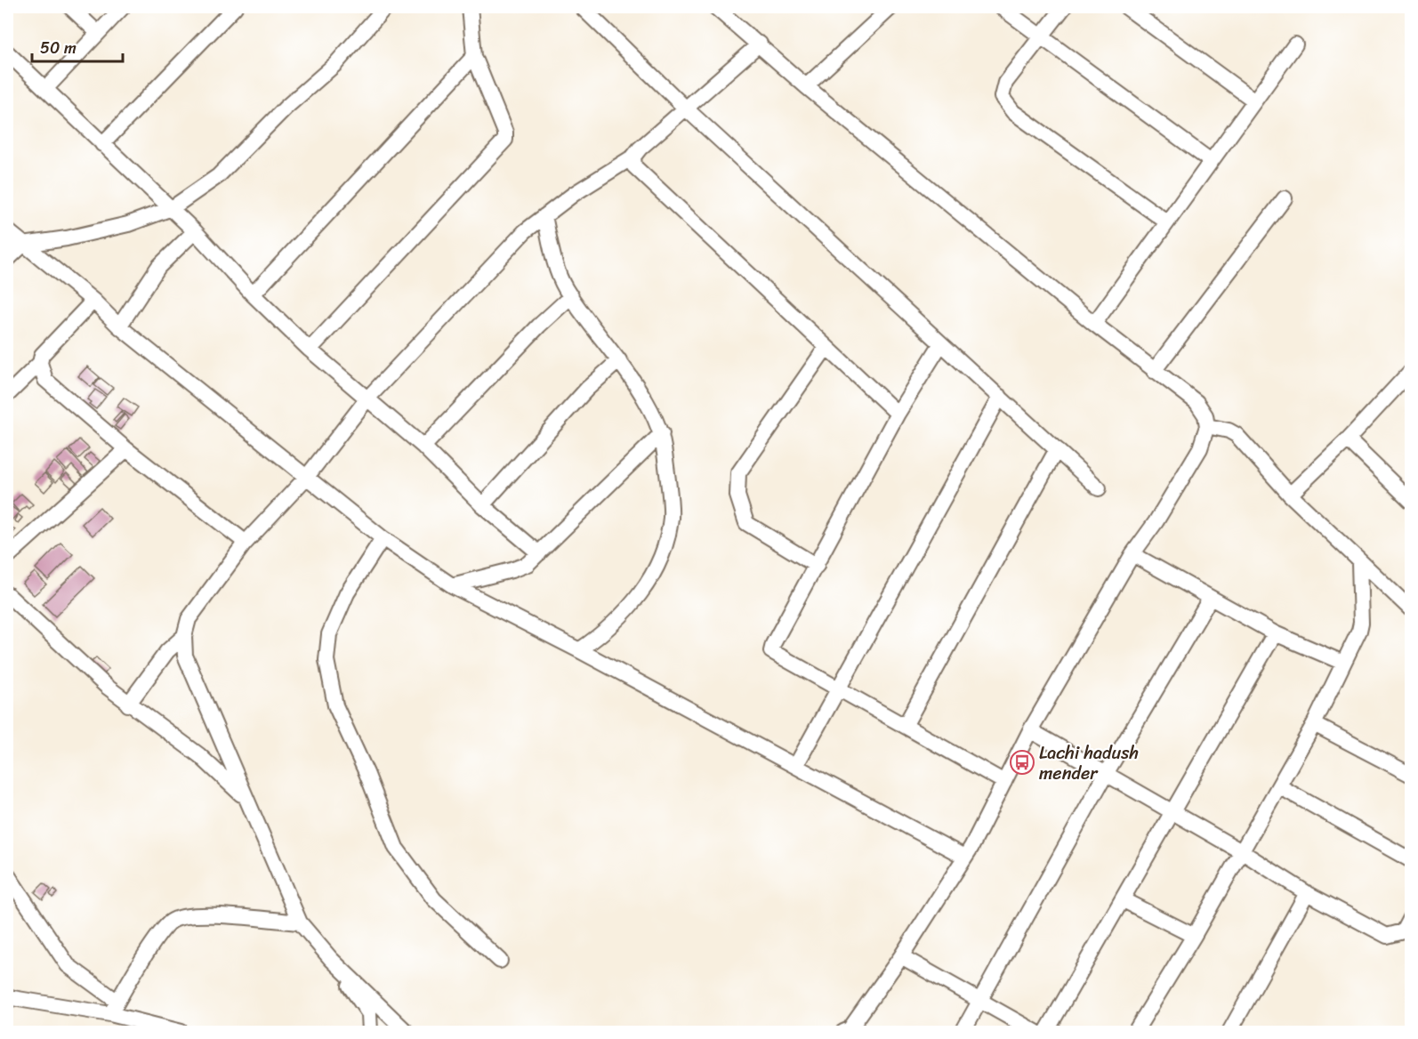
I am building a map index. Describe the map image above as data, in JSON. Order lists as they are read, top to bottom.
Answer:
{
  "places": {
    "bus stop": ["Lachi hadush mender"]
  },
  "scale_bar": "50 m"
}
